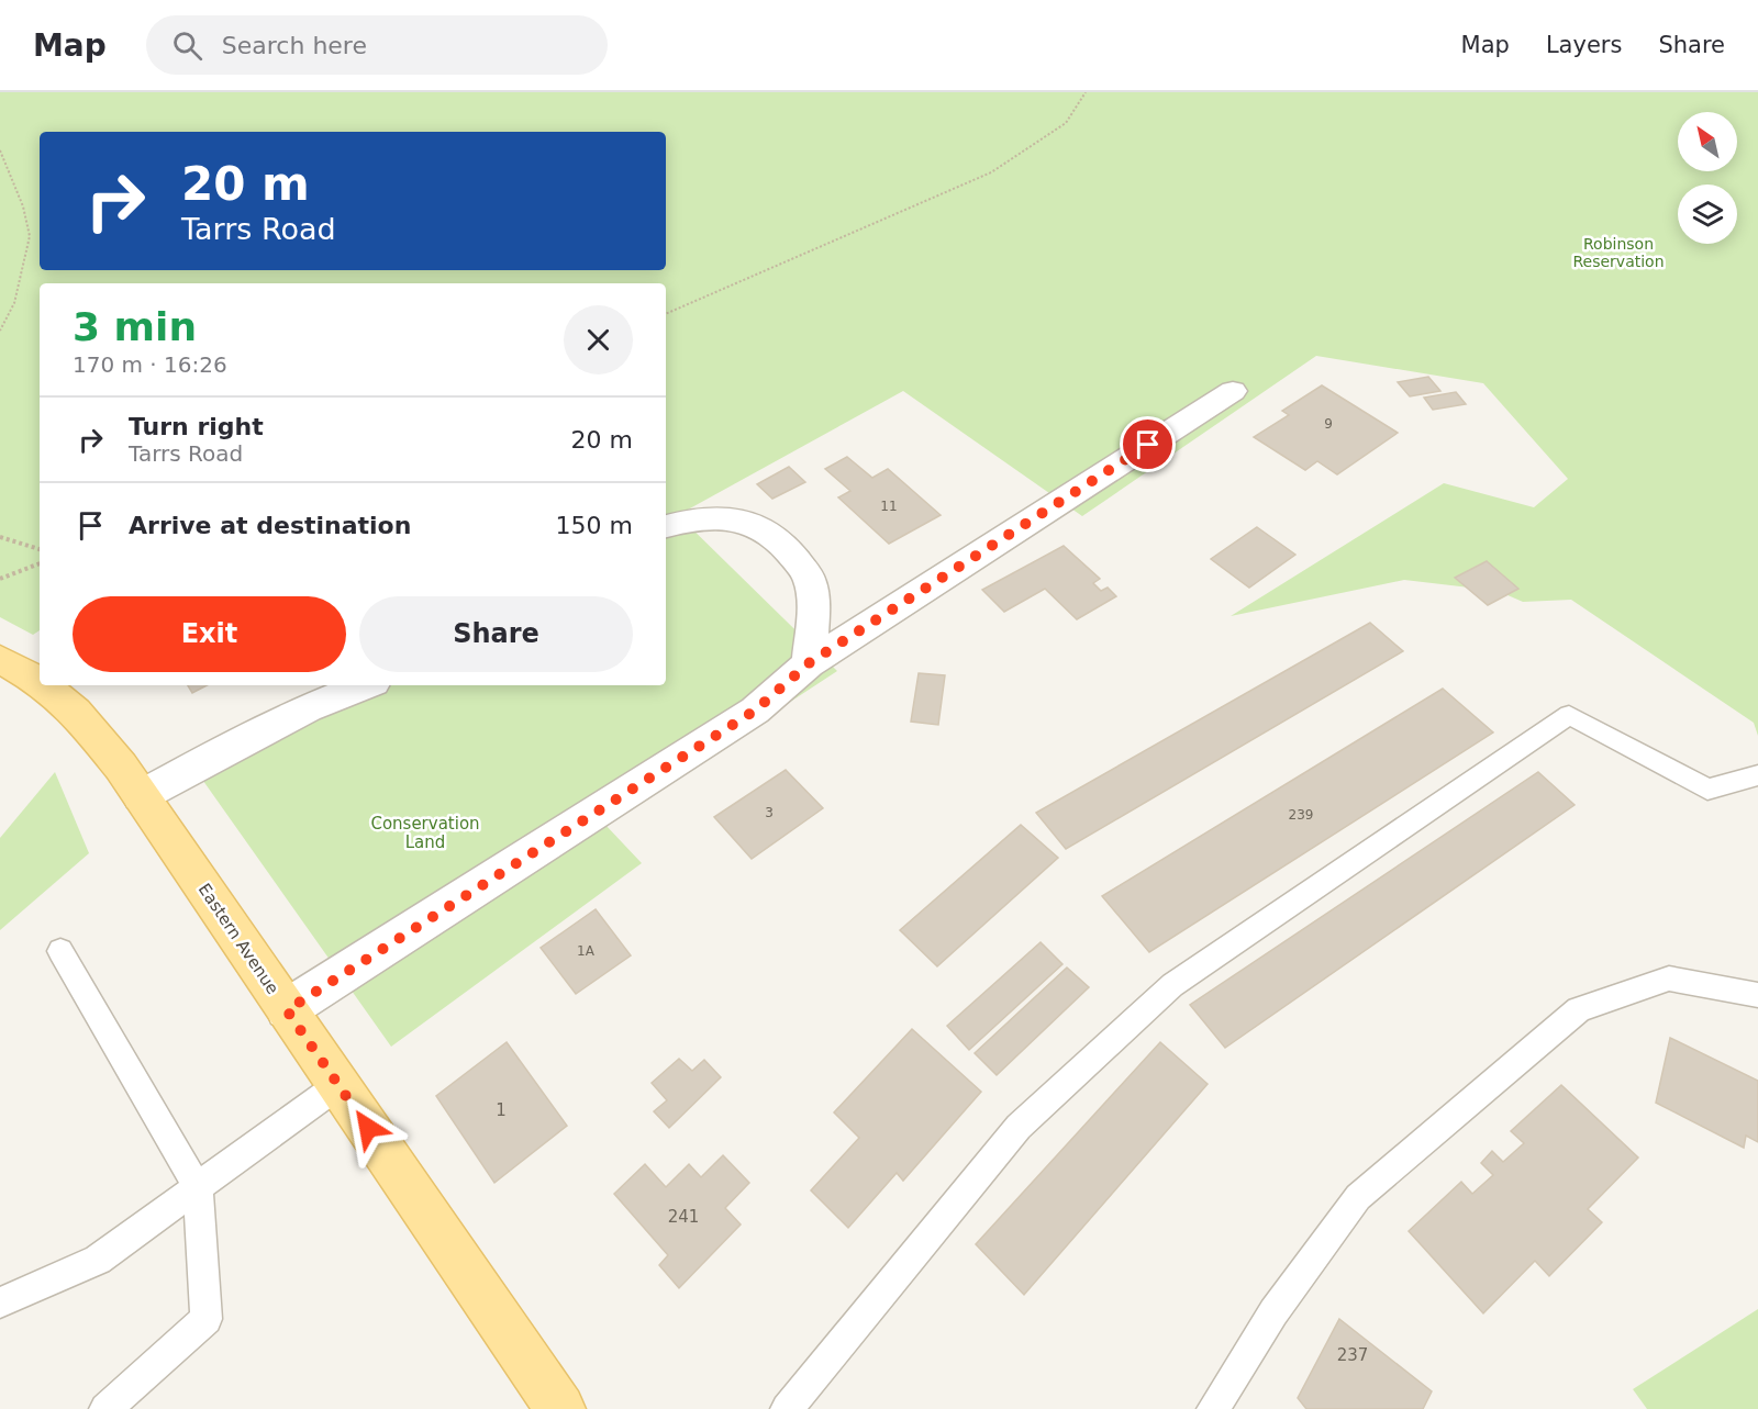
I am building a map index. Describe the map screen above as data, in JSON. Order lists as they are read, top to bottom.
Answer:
{
  "streets": {
    "main road": ["Eastern Avenue"]
  },
  "parks": ["Robinson Reservation", "Conservation Land"],
  "house_numbers": [
    "9",
    "11",
    "3",
    "239",
    "1A",
    "1",
    "241",
    "237"
  ],
  "north": "top left",
  "page": {
    "header": "Map",
    "search": "Search here",
    "nav": ["Map", "Layers", "Share"],
    "turn": ["20 m", "Tarrs Road"],
    "heading": ["3 min", "170 m · 16:26"],
    "list": [
      {
        "name": "Turn right",
        "note": "Tarrs Road",
        "value": "20 m"
      },
      {
        "name": "Arrive at destination",
        "value": "150 m"
      }
    ],
    "buttons": ["Exit", "Share"]
  }
}
